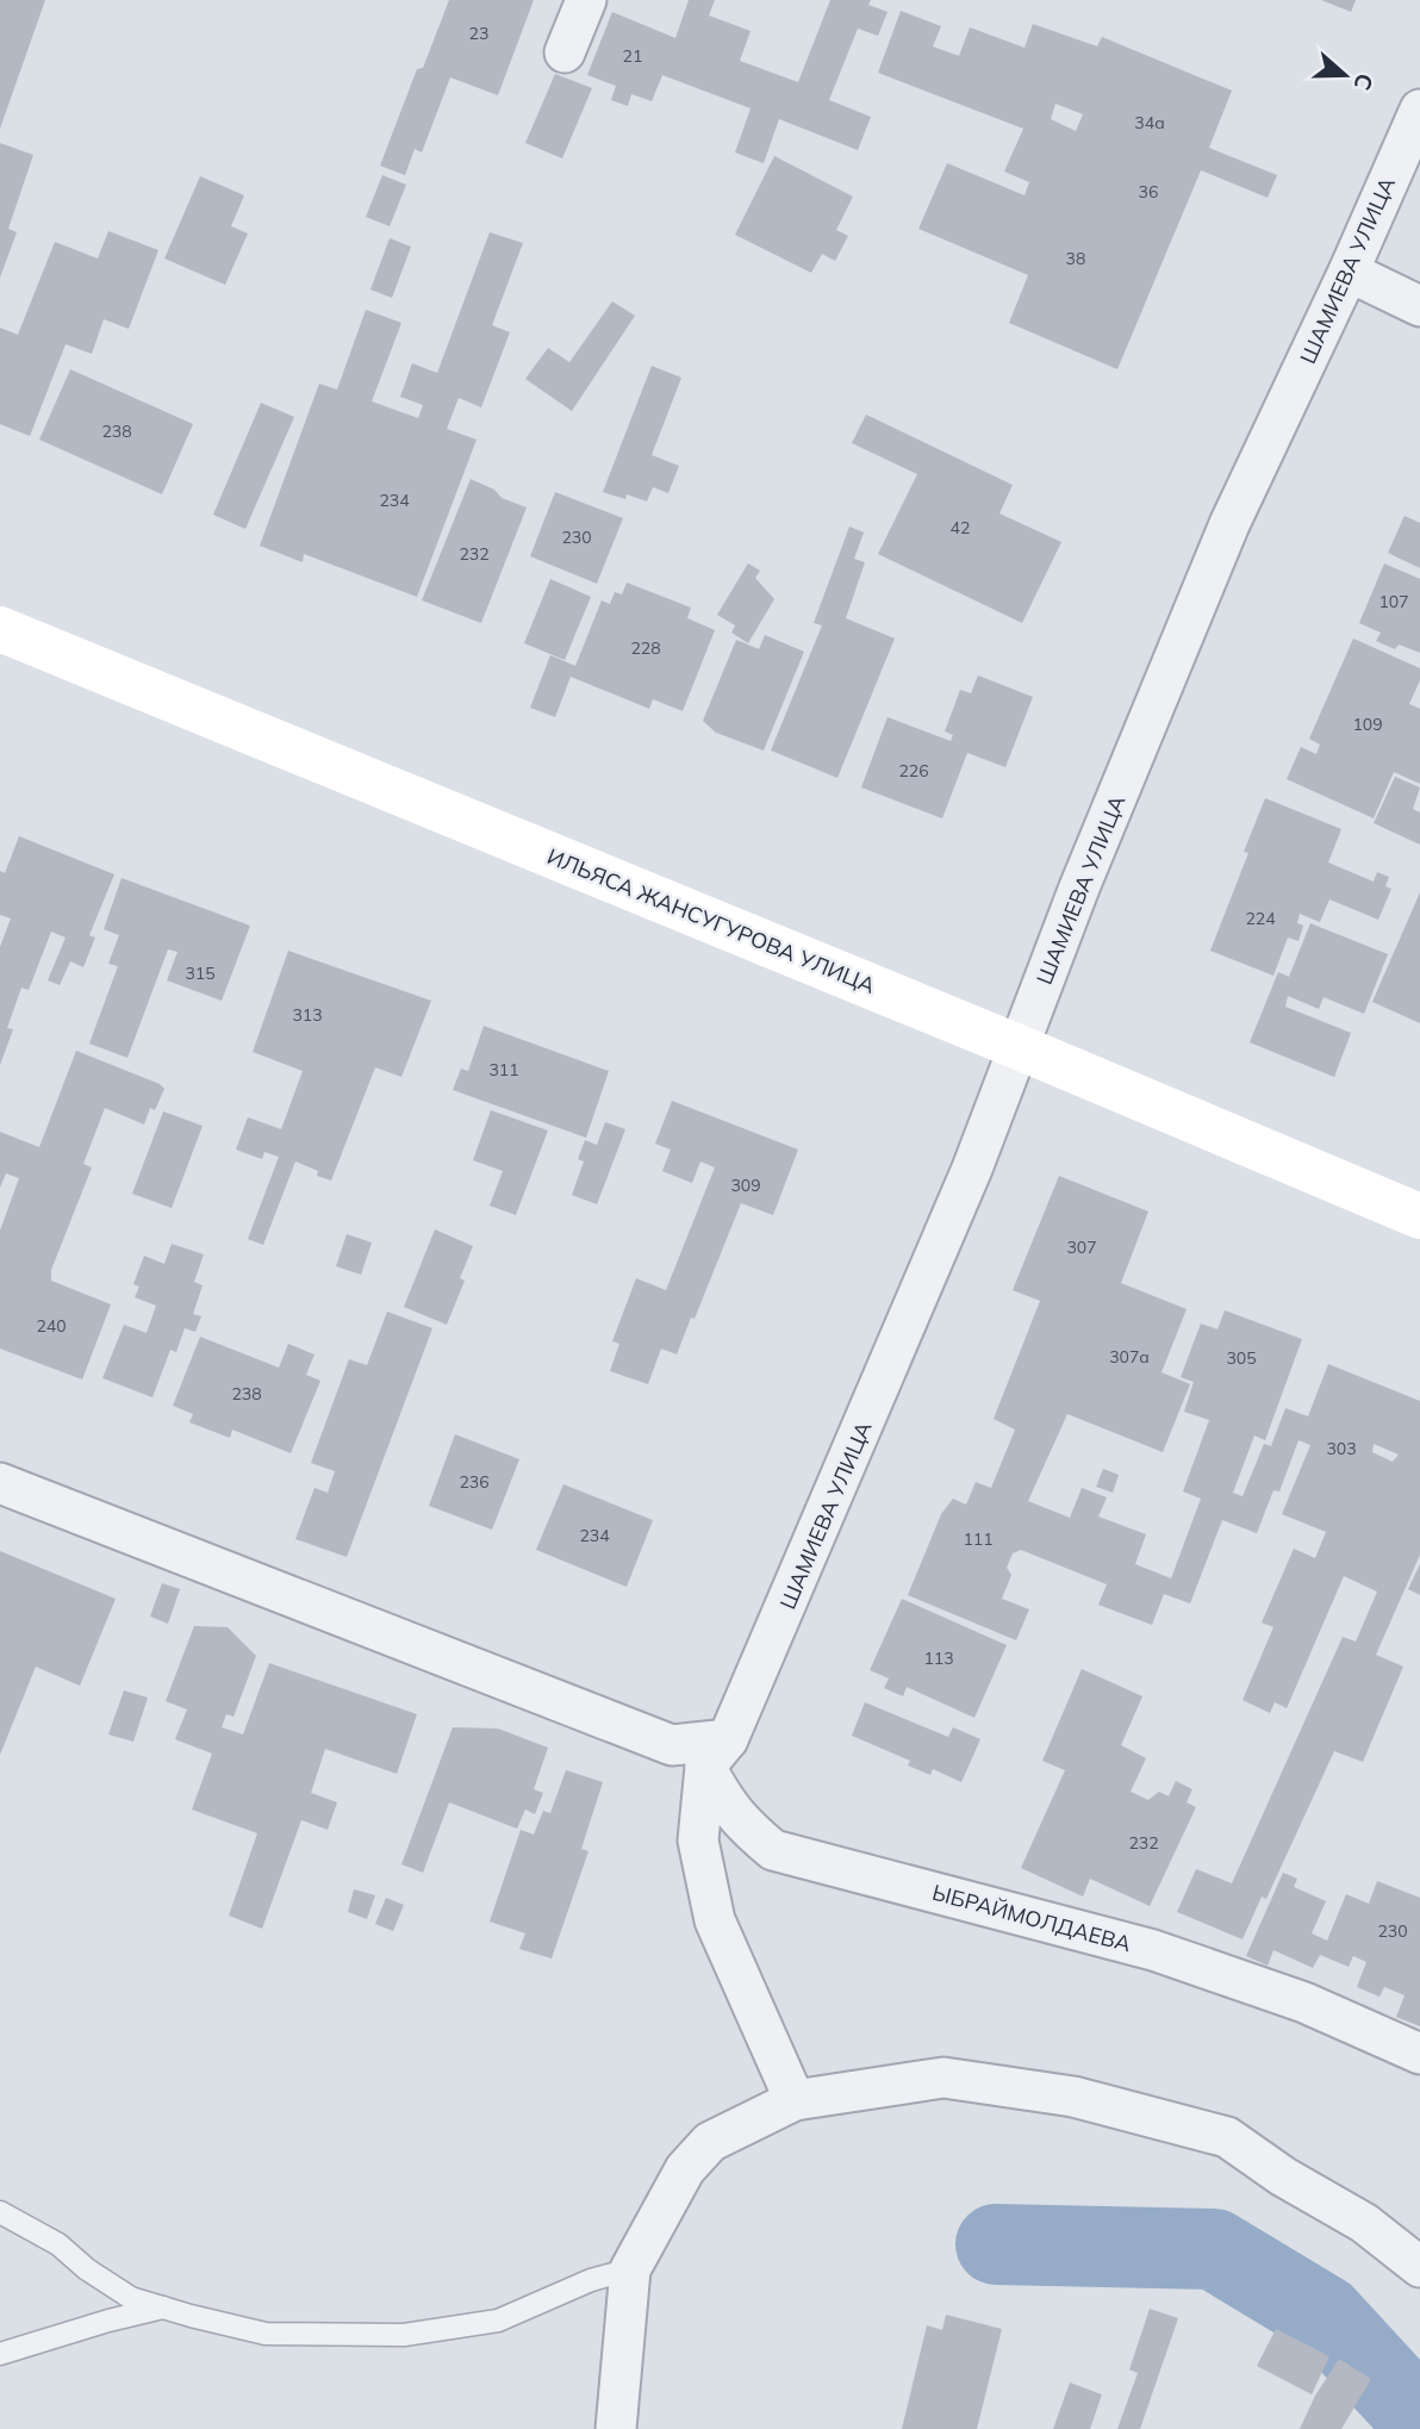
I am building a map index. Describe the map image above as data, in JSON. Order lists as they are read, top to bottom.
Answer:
{
  "streets": {
    "street": ["ШАМИЕВА УЛИЦА", "ИЛЬЯСА ЖАНСУГУРОВА УЛИЦА", "ЫБРАЙМОЛДАЕВА"]
  },
  "crossings": [
    ["ШАМИЕВА УЛИЦА", "ИЛЬЯСА ЖАНСУГУРОВА УЛИЦА"],
    ["ШАМИЕВА УЛИЦА", "ЫБРАЙМОЛДАЕВА"]
  ],
  "house_numbers": [
    "23",
    "21",
    "34а",
    "36",
    "38",
    "238",
    "234",
    "42",
    "230",
    "232",
    "107",
    "228",
    "109",
    "226",
    "224",
    "315",
    "313",
    "311",
    "309",
    "307",
    "240",
    "307а",
    "305",
    "238",
    "303",
    "236",
    "234",
    "111",
    "113",
    "232",
    "230"
  ],
  "north": "right"
}
